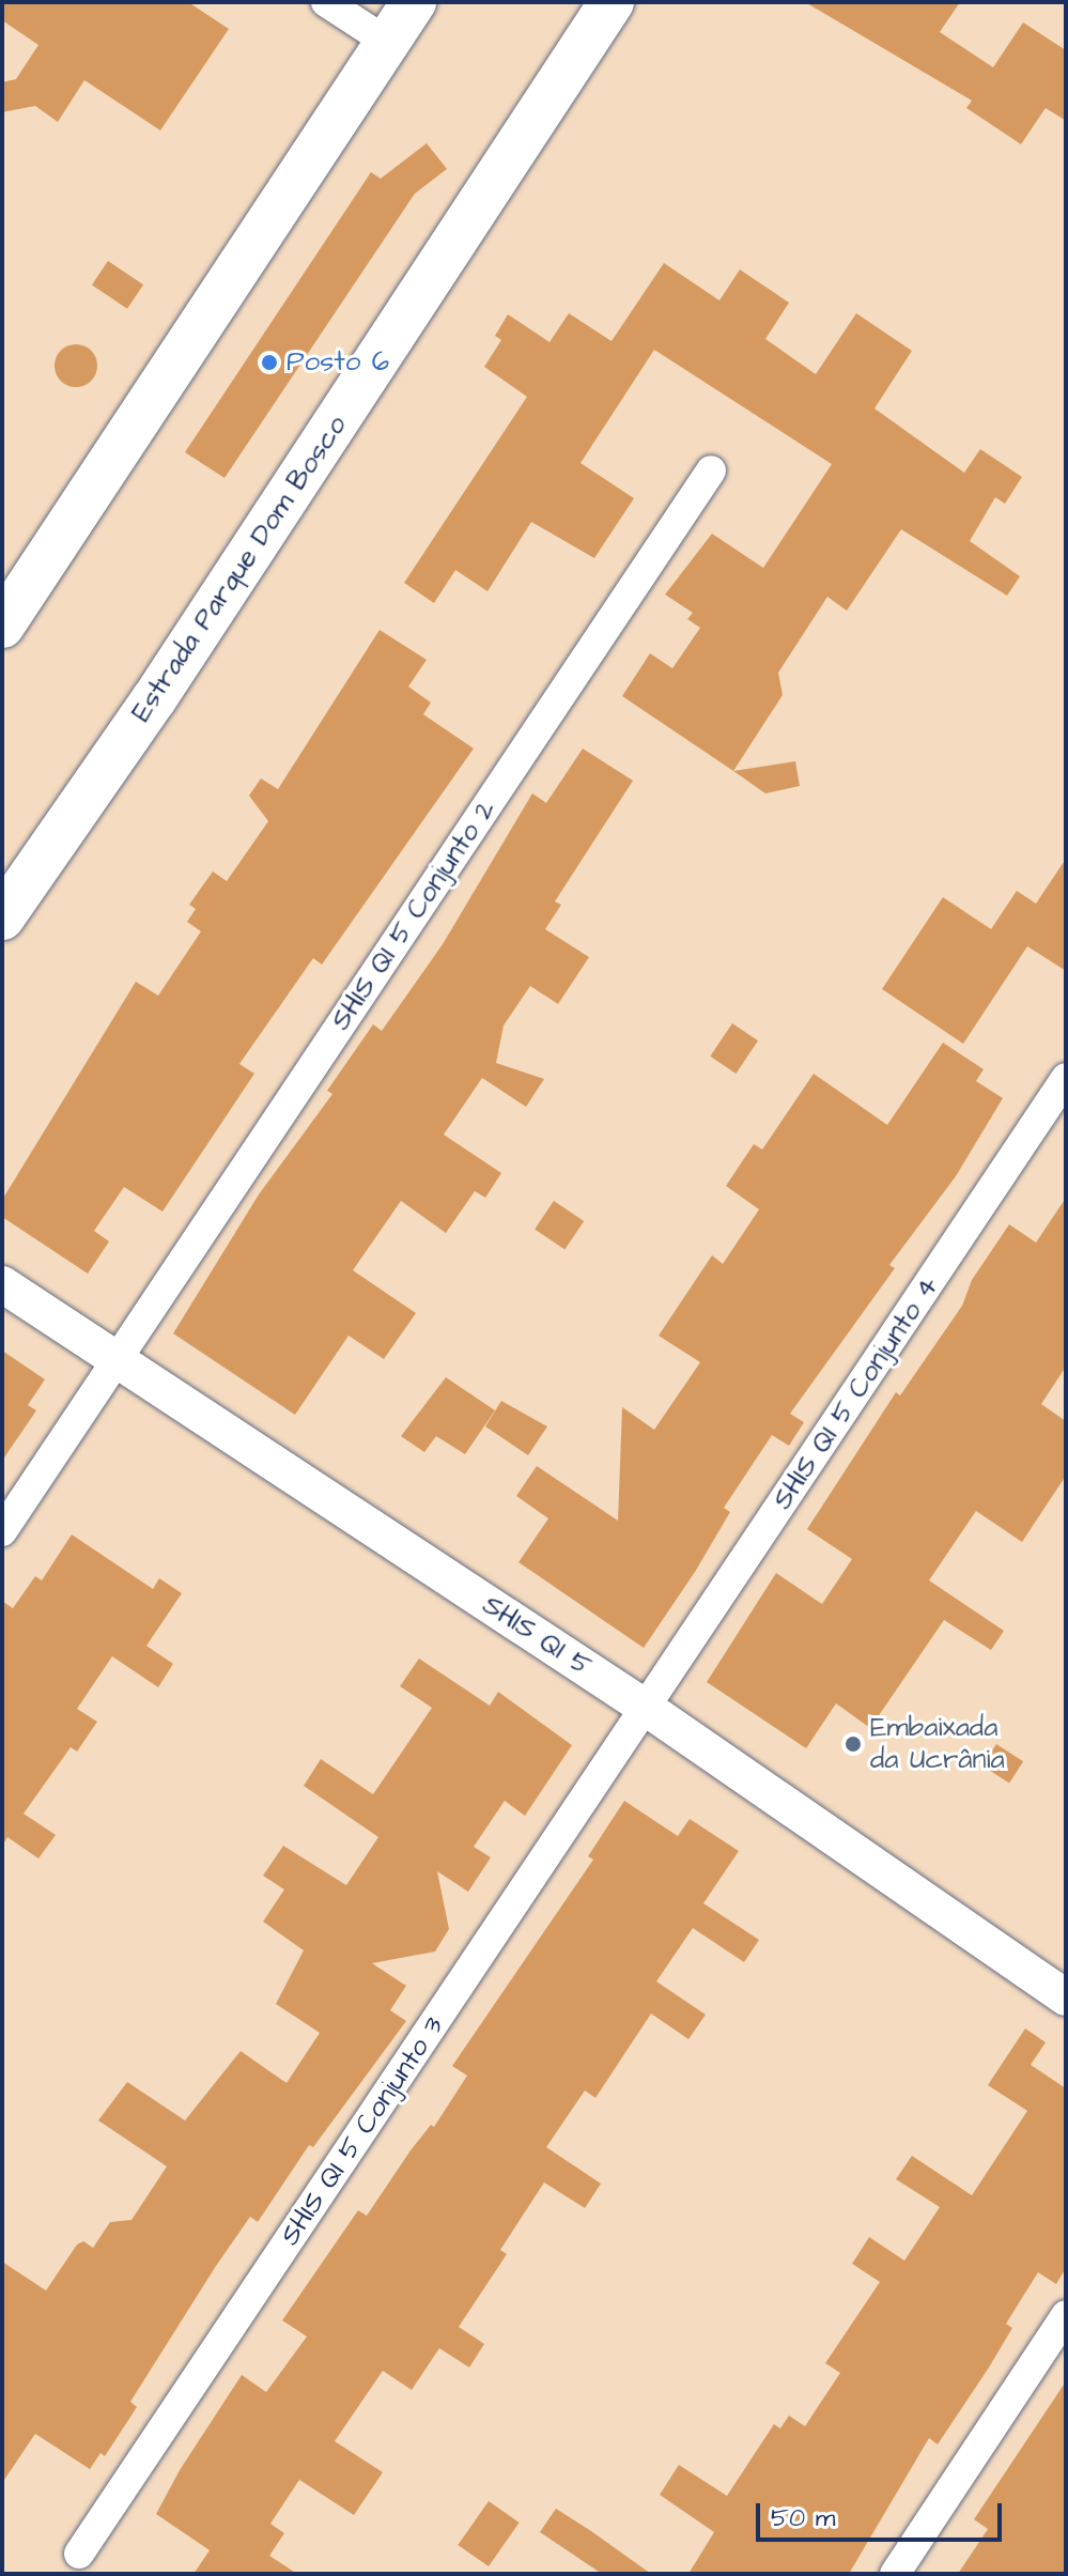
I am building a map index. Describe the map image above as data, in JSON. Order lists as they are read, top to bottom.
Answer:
{
  "streets": {
    "main road": ["Estrada Parque Dom Bosco"],
    "street": [
      "SHIS QI 5 Conjunto 2",
      "SHIS QI 5 Conjunto 4",
      "SHIS QI 5",
      "SHIS QI 5 Conjunto 3"
    ]
  },
  "crossings": [
    ["SHIS QI 5 Conjunto 2", "SHIS QI 5"],
    ["SHIS QI 5 Conjunto 4", "SHIS QI 5"],
    ["SHIS QI 5 Conjunto 4", "SHIS QI 5 Conjunto 3"],
    ["SHIS QI 5", "SHIS QI 5 Conjunto 3"]
  ],
  "places": ["Posto 6", "Embaixada da Ucrânia"],
  "scale_bar": "50 m"
}
